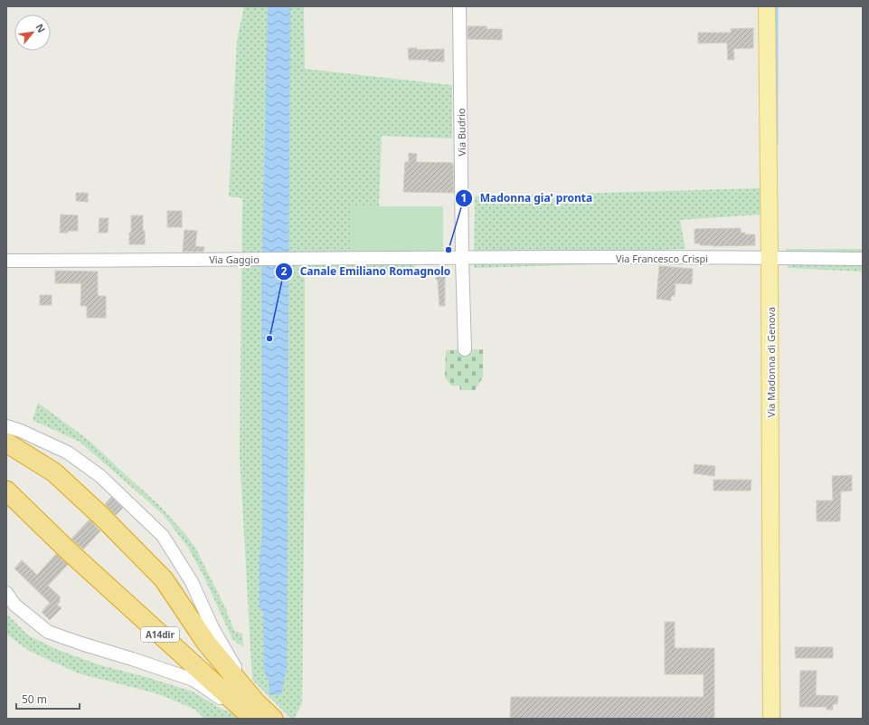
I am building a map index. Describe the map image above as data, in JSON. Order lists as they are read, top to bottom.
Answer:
{
  "streets": {
    "highway": ["A14dir"],
    "main road": ["Via Madonna di Genova"],
    "street": ["Via Budrio", "Via Francesco Crispi", "Via Gaggio"]
  },
  "crossings": [
    ["Via Budrio", "Via Francesco Crispi"],
    ["Via Budrio", "Via Gaggio"],
    ["Via Francesco Crispi", "Via Gaggio"],
    ["Via Francesco Crispi", "Via Madonna di Genova"]
  ],
  "places": ["Madonna gia' pronta", "Canale Emiliano Romagnolo"],
  "scale_bar": "50 m",
  "north": "top right"
}
